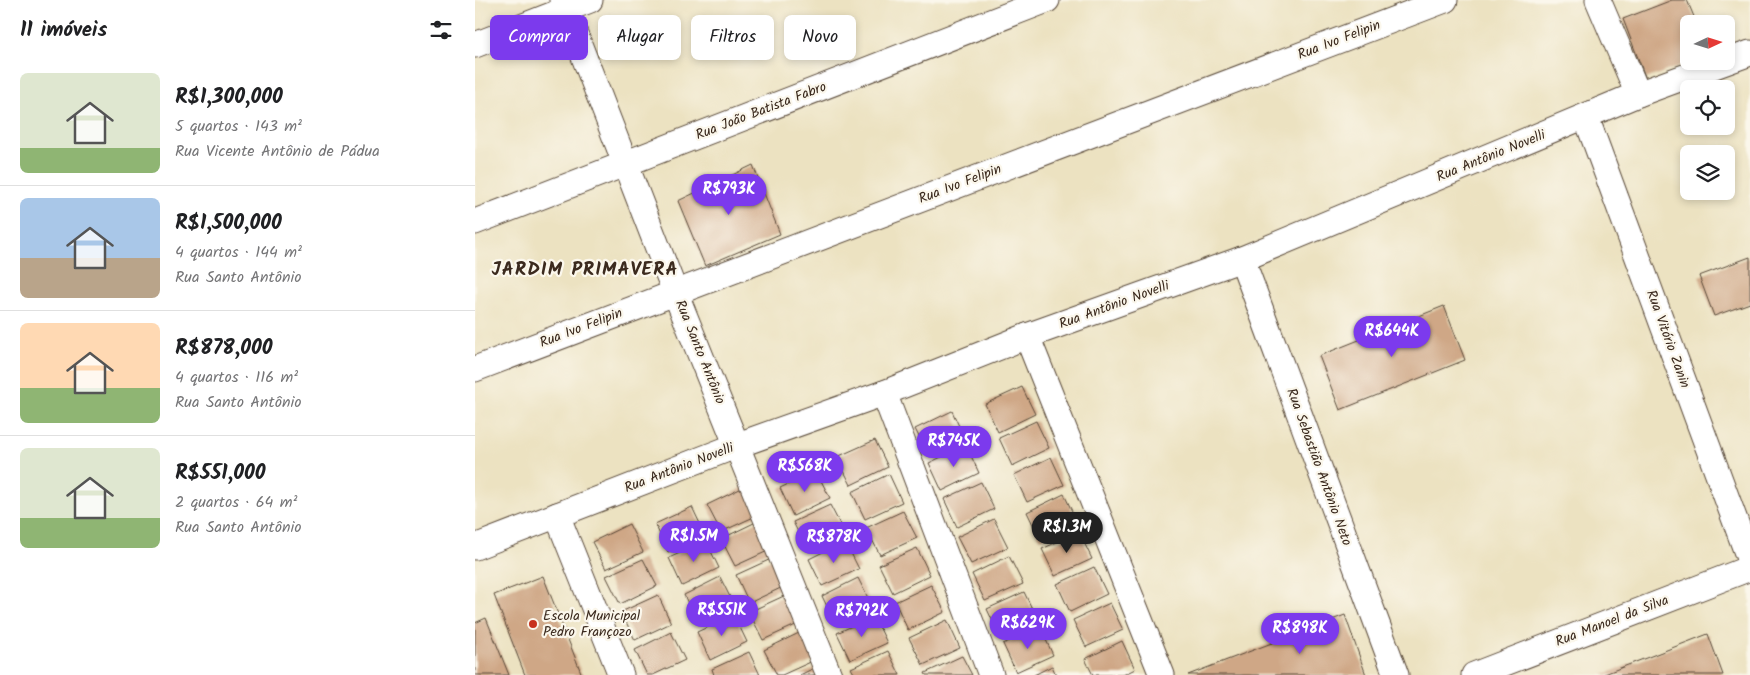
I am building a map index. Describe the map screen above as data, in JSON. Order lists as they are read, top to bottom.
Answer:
{
  "streets": {
    "street": [
      "Rua Ivo Felipin",
      "Rua João Batista Fabro",
      "Rua Antônio Novelli",
      "Rua Vitório Zanin",
      "Rua Santo Antônio",
      "Rua Sebastião Antônio Neto",
      "Rua Manoel da Silva"
    ]
  },
  "crossings": [
    ["Rua Ivo Felipin", "Rua Santo Antônio"],
    ["Rua João Batista Fabro", "Rua Santo Antônio"],
    ["Rua Antônio Novelli", "Rua Vitório Zanin"],
    ["Rua Antônio Novelli", "Rua Santo Antônio"],
    ["Rua Antônio Novelli", "Rua Sebastião Antônio Neto"]
  ],
  "districts": ["JARDIM PRIMAVERA"],
  "places": ["Escola Municipal Pedro Françozo"],
  "north": "right",
  "page": {
    "heading": "11 imóveis",
    "chip": [
      "Comprar",
      "Alugar",
      "Filtros",
      "Novo"
    ],
    "list": [
      {
        "name": "R$1,300,000",
        "note": "5 quartos · 143 m² · Rua Vicente Antônio de Pádua"
      },
      {
        "name": "R$1,500,000",
        "note": "4 quartos · 144 m² · Rua Santo Antônio"
      },
      {
        "name": "R$878,000",
        "note": "4 quartos · 116 m² · Rua Santo Antônio"
      },
      {
        "name": "R$551,000",
        "note": "2 quartos · 64 m² · Rua Santo Antônio"
      }
    ],
    "price": [
      "R$793K",
      "R$644K",
      "R$745K",
      "R$568K",
      "R$1.3M",
      "R$1.5M",
      "R$878K",
      "R$551K",
      "R$792K",
      "R$629K",
      "R$898K"
    ]
  }
}
